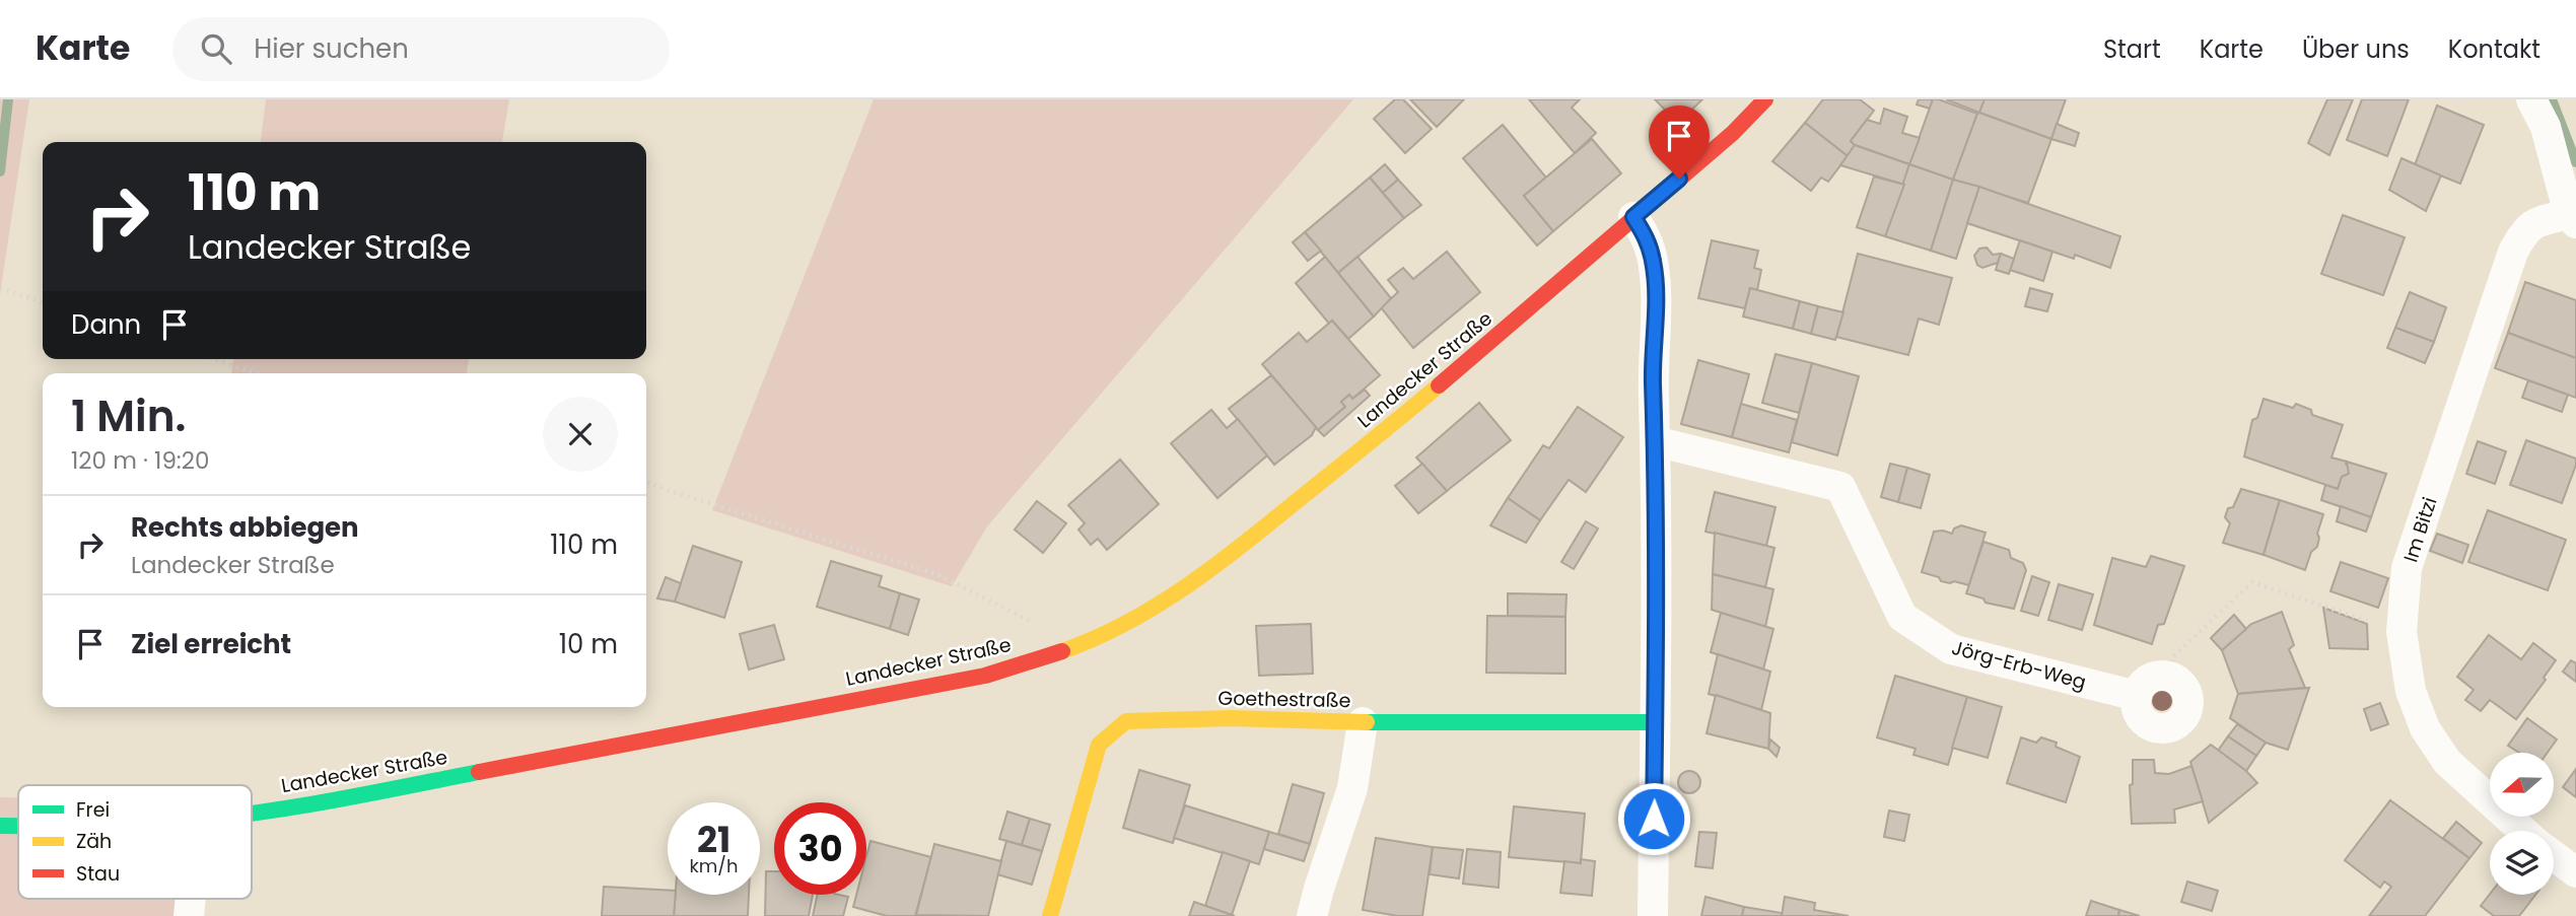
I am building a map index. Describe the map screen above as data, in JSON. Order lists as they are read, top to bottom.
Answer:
{
  "streets": {
    "street": [
      "Landecker Straße",
      "Im Bitzi",
      "Jörg-Erb-Weg",
      "Goethestraße"
    ]
  },
  "legend": ["Frei", "Zäh", "Stau"],
  "north": "left",
  "page": {
    "header": "Karte",
    "search": "Hier suchen",
    "nav": [
      "Start",
      "Karte",
      "Über uns",
      "Kontakt"
    ],
    "turn": ["110 m", "Landecker Straße"],
    "then": "Dann",
    "heading": ["1 Min.", "120 m · 19:20"],
    "list": [
      {
        "name": "Rechts abbiegen",
        "note": "Landecker Straße",
        "value": "110 m"
      },
      {
        "name": "Ziel erreicht",
        "value": "10 m"
      }
    ],
    "speed": "21 km/h",
    "limit": "30"
  }
}
